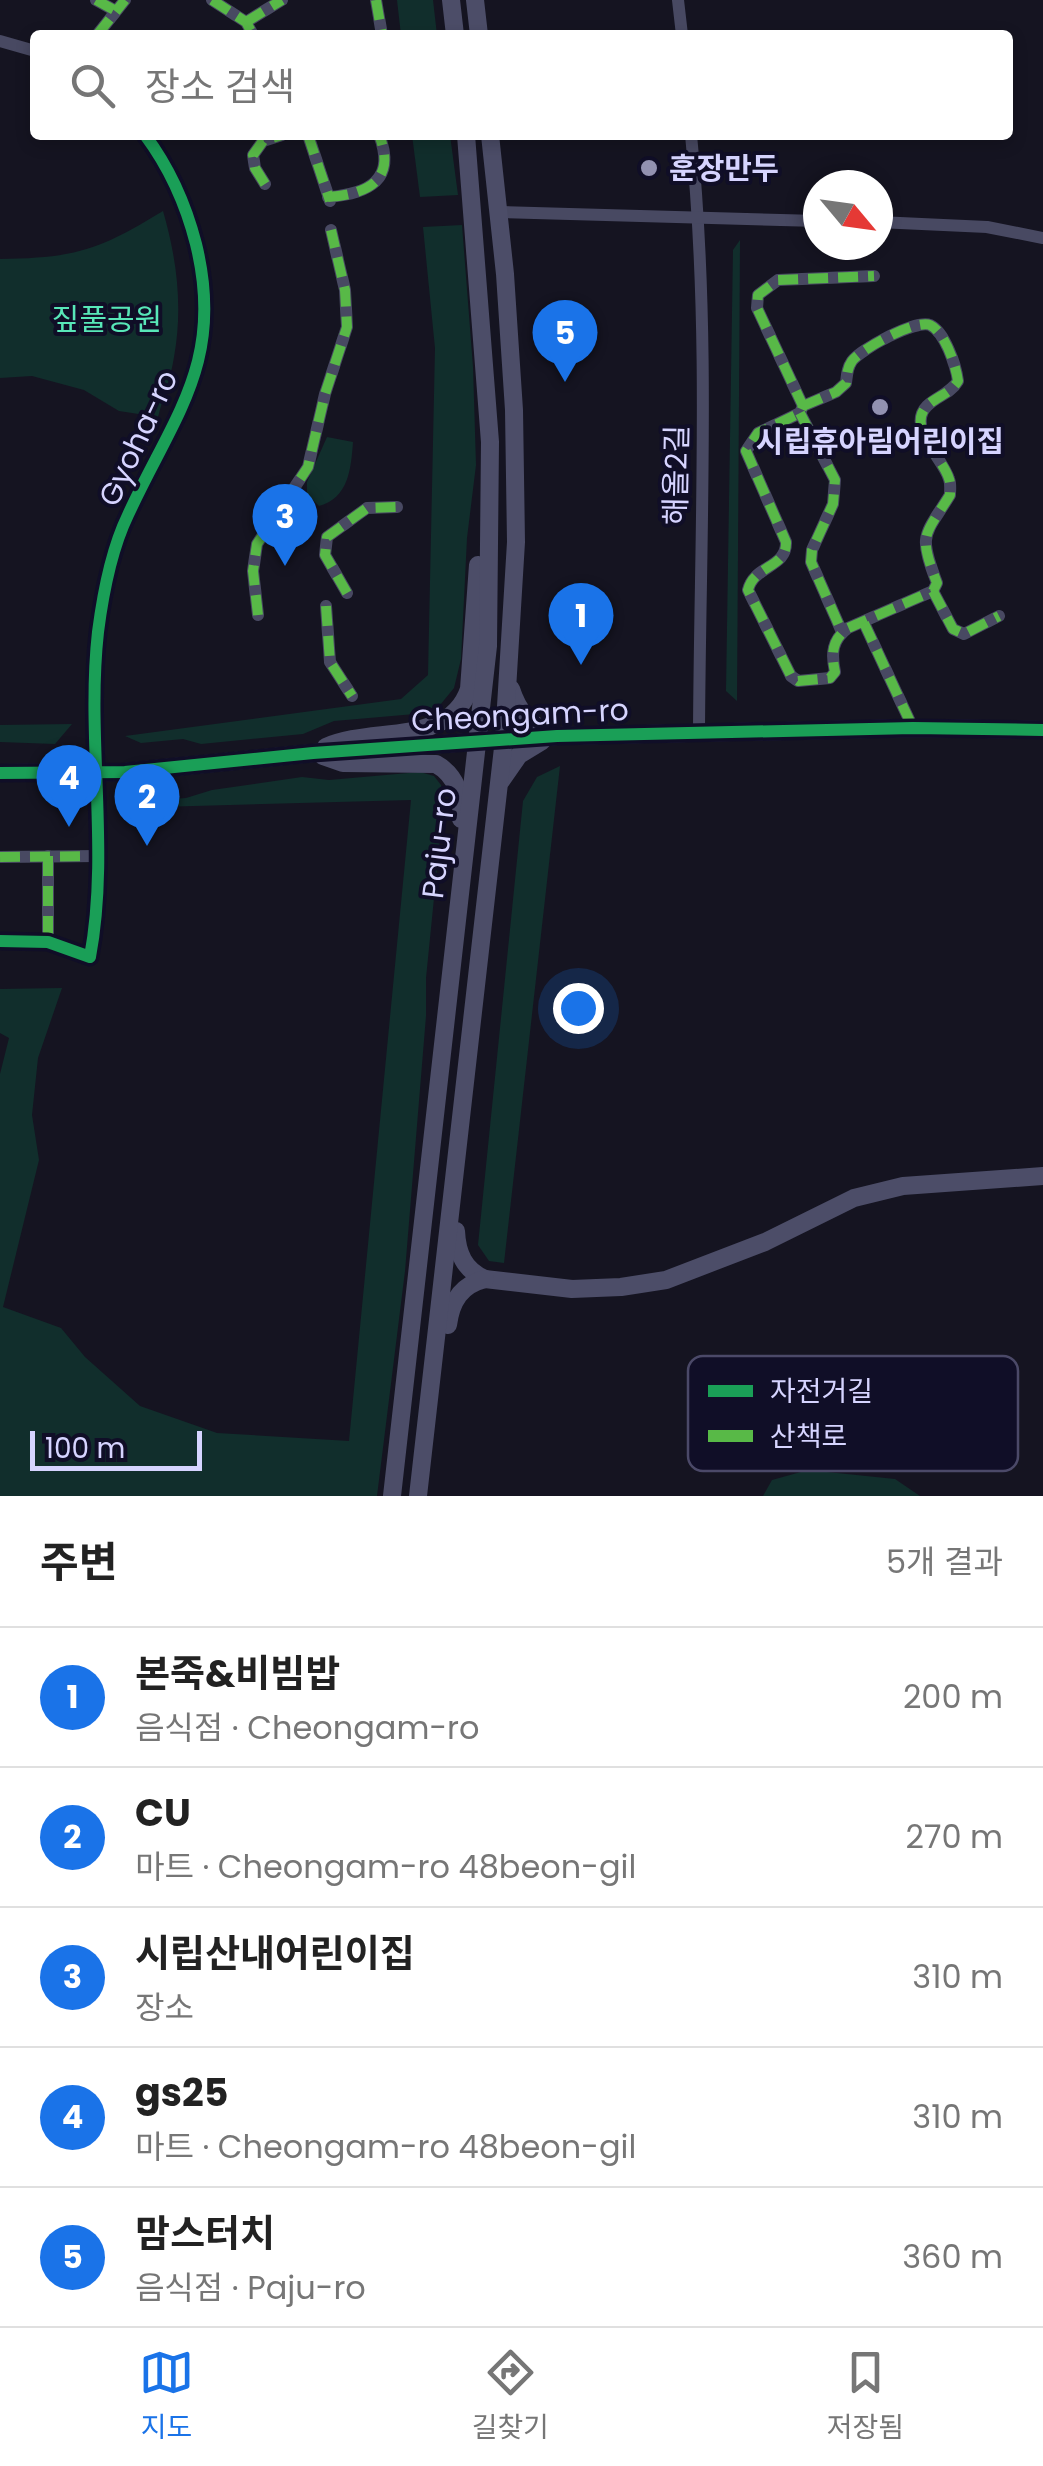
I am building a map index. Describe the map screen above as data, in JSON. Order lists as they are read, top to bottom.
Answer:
{
  "streets": {
    "main road": ["Cheongam-ro", "Paju-ro"],
    "street": ["Gyoha-ro", "해올2길"]
  },
  "crossings": [
    ["Gyoha-ro", "Cheongam-ro"],
    ["해올2길", "Cheongam-ro"],
    ["Cheongam-ro", "Paju-ro"]
  ],
  "parks": ["짚풀공원"],
  "places": ["훈장만두", "시립휴아림어린이집"],
  "legend": ["자전거길", "산책로"],
  "scale_bar": "100 m",
  "north": "bottom right",
  "page": {
    "search": "장소 검색",
    "pins": [
      "5",
      "3",
      "1",
      "4",
      "2"
    ],
    "scale": "100 m",
    "heading": ["주변", "5개 결과"],
    "list": [
      {
        "mark": "1",
        "name": "본죽&비빔밥",
        "note": "음식점 · Cheongam-ro",
        "value": "200 m"
      },
      {
        "mark": "2",
        "name": "CU",
        "note": "마트 · Cheongam-ro 48beon-gil",
        "value": "270 m"
      },
      {
        "mark": "3",
        "name": "시립산내어린이집",
        "note": "장소",
        "value": "310 m"
      },
      {
        "mark": "4",
        "name": "gs25",
        "note": "마트 · Cheongam-ro 48beon-gil",
        "value": "310 m"
      },
      {
        "mark": "5",
        "name": "맘스터치",
        "note": "음식점 · Paju-ro",
        "value": "360 m"
      }
    ],
    "nav": ["지도", "길찾기", "저장됨"]
  }
}
